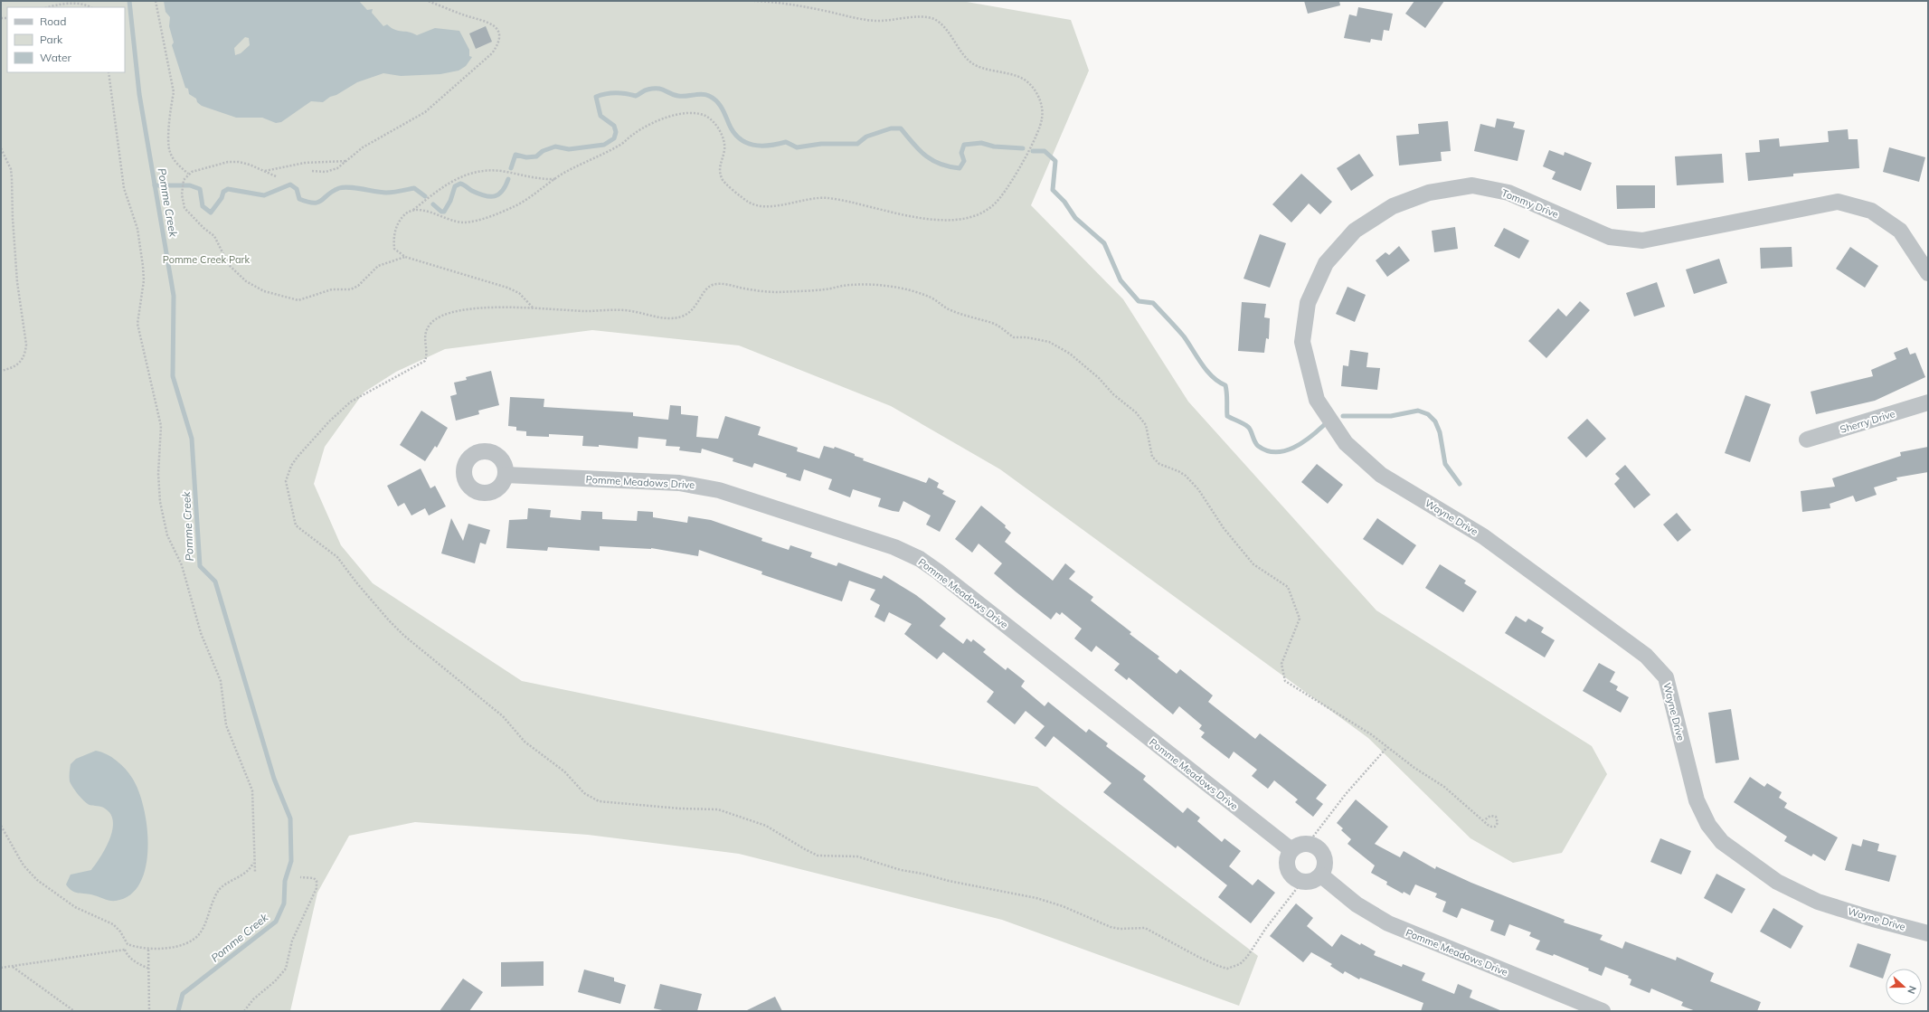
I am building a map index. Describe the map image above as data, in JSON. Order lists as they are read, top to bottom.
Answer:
{
  "streets": {
    "street": [
      "Tommy Drive",
      "Sherry Drive",
      "Pomme Meadows Drive",
      "Wayne Drive"
    ]
  },
  "crossings": [
    ["Tommy Drive", "Wayne Drive"]
  ],
  "water": ["Pomme Creek"],
  "parks": ["Pomme Creek Park"],
  "legend": ["Road", "Park", "Water"],
  "north": "right"
}
